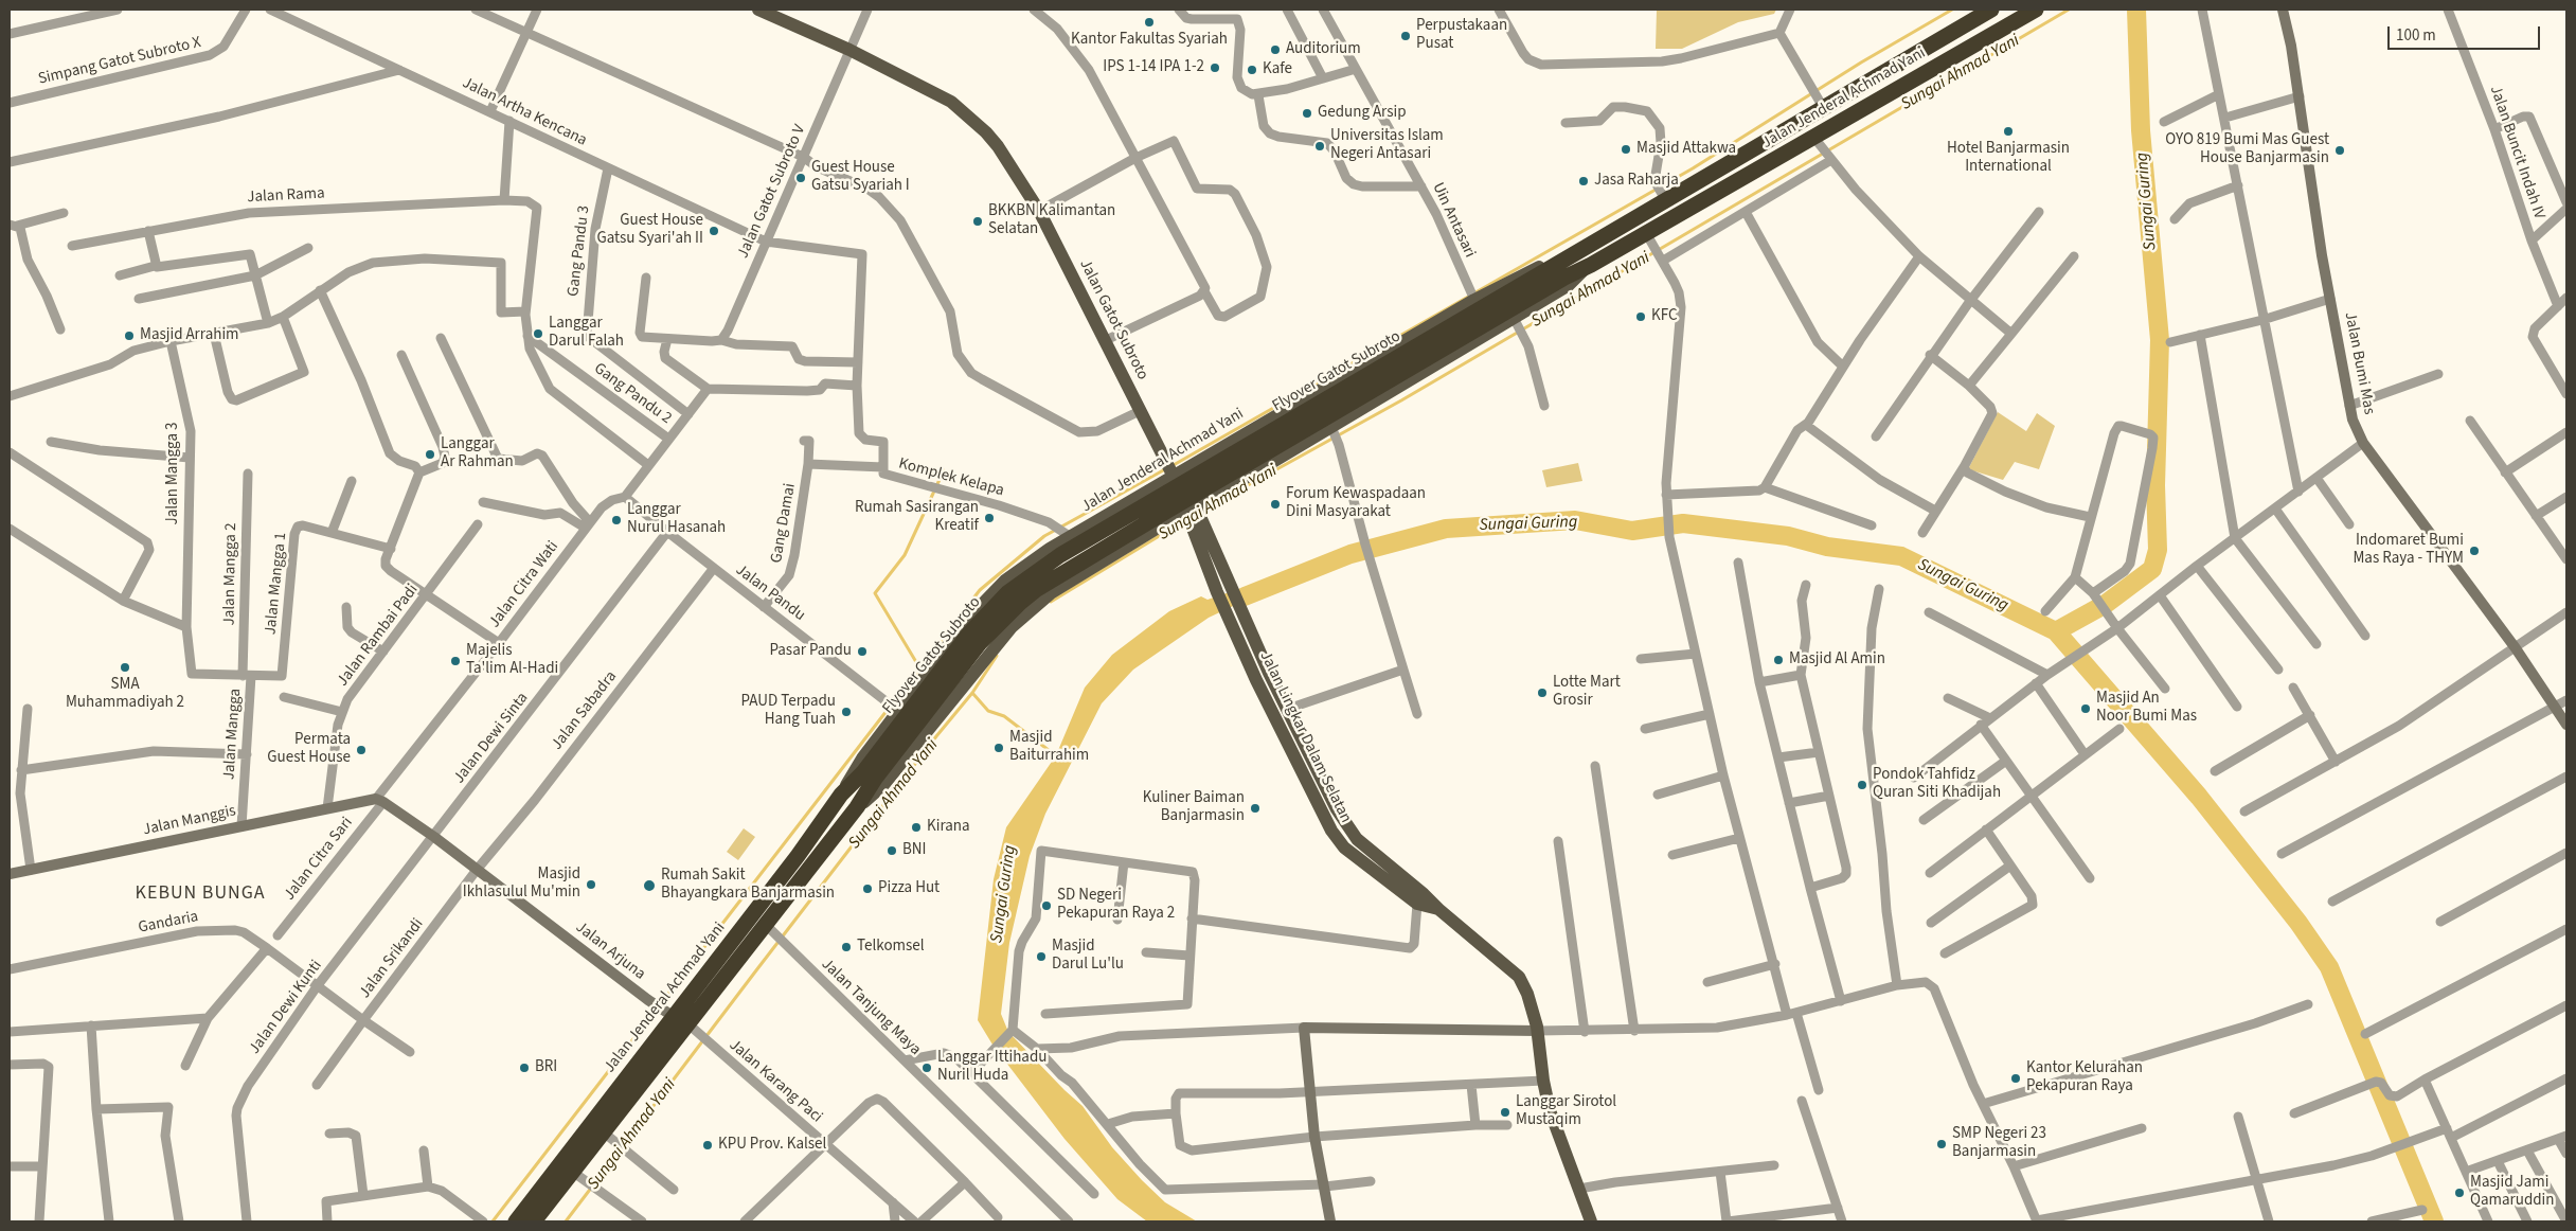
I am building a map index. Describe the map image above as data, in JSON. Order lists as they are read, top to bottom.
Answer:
{
  "streets": {
    "highway": ["Jalan Jenderal Achmad Yani", "Flyover Gatot Subroto"],
    "main road": ["Jalan Gatot Subroto", "Jalan Lingkar Dalam Selatan"],
    "street": [
      "Simpang Gatot Subroto X",
      "Jalan Artha Kencana",
      "Jalan Buncit Indah IV",
      "Jalan Gatot Subroto V",
      "Jalan Rama",
      "Uin Antasari",
      "Gang Pandu 3",
      "Jalan Bumi Mas",
      "Gang Pandu 2",
      "Jalan Mangga 3",
      "Komplek Kelapa",
      "Gang Damai",
      "Jalan Mangga 2",
      "Jalan Mangga 1",
      "Jalan Citra Wati",
      "Jalan Pandu",
      "Jalan Rambai Padi",
      "Jalan Sabadra",
      "Jalan Mangga",
      "Jalan Dewi Sinta",
      "Jalan Manggis",
      "Jalan Citra Sari",
      "Gandaria",
      "Jalan Arjuna",
      "Jalan Srikandi",
      "Jalan Dewi Kunti",
      "Jalan Tanjung Maya",
      "Jalan Karang Paci"
    ]
  },
  "crossings": [
    ["Jalan Jenderal Achmad Yani", "Uin Antasari"],
    ["Jalan Jenderal Achmad Yani", "Jalan Gatot Subroto"],
    ["Jalan Jenderal Achmad Yani", "Flyover Gatot Subroto"],
    ["Jalan Jenderal Achmad Yani", "Komplek Kelapa"],
    ["Jalan Jenderal Achmad Yani", "Jalan Pandu"],
    ["Jalan Jenderal Achmad Yani", "Jalan Lingkar Dalam Selatan"],
    ["Jalan Jenderal Achmad Yani", "Jalan Arjuna"],
    ["Jalan Jenderal Achmad Yani", "Jalan Tanjung Maya"],
    ["Jalan Jenderal Achmad Yani", "Jalan Karang Paci"],
    ["Jalan Artha Kencana", "Jalan Gatot Subroto V"],
    ["Jalan Artha Kencana", "Gang Pandu 3"],
    ["Jalan Gatot Subroto V", "Jalan Gatot Subroto"],
    ["Jalan Gatot Subroto", "Jalan Lingkar Dalam Selatan"],
    ["Jalan Mangga 3", "Jalan Mangga 2"],
    ["Jalan Mangga 3", "Jalan Mangga 1"],
    ["Jalan Mangga 3", "Jalan Mangga"],
    ["Gang Damai", "Jalan Pandu"],
    ["Jalan Mangga 2", "Jalan Mangga 1"],
    ["Jalan Mangga 2", "Jalan Mangga"],
    ["Jalan Mangga 1", "Jalan Mangga"],
    ["Jalan Citra Wati", "Jalan Pandu"],
    ["Jalan Citra Wati", "Jalan Manggis"],
    ["Jalan Citra Wati", "Jalan Citra Sari"],
    ["Jalan Citra Wati", "Jalan Arjuna"],
    ["Jalan Pandu", "Jalan Sabadra"],
    ["Jalan Pandu", "Jalan Dewi Sinta"],
    ["Jalan Rambai Padi", "Jalan Manggis"],
    ["Jalan Sabadra", "Jalan Arjuna"],
    ["Jalan Sabadra", "Jalan Srikandi"],
    ["Jalan Mangga", "Jalan Manggis"],
    ["Jalan Dewi Sinta", "Jalan Arjuna"],
    ["Jalan Dewi Sinta", "Jalan Dewi Kunti"],
    ["Jalan Manggis", "Jalan Citra Sari"],
    ["Jalan Manggis", "Jalan Arjuna"],
    ["Jalan Citra Sari", "Jalan Arjuna"],
    ["Gandaria", "Jalan Srikandi"],
    ["Gandaria", "Jalan Dewi Kunti"],
    ["Jalan Arjuna", "Jalan Srikandi"],
    ["Jalan Arjuna", "Jalan Dewi Kunti"],
    ["Jalan Srikandi", "Jalan Dewi Kunti"]
  ],
  "districts": ["KEBUN BUNGA"],
  "water": ["Sungai Ahmad Yani", "Sungai Guring"],
  "places": [
    "Kantor Fakultas Syariah",
    "Perpustakaan Pusat",
    "Auditorium",
    "IPS 1-14 IPA 1-2",
    "Kafe",
    "Gedung Arsip",
    "Hotel Banjarmasin International",
    "Universitas Islam Negeri Antasari",
    "Masjid Attakwa",
    "OYO 819 Bumi Mas Guest House Banjarmasin",
    "Guest House Gatsu Syariah I",
    "Jasa Raharja",
    "BKKBN Kalimantan Selatan",
    "Guest House Gatsu Syari'ah II",
    "KFC",
    "Langgar Darul Falah",
    "Masjid Arrahim",
    "Langgar Ar Rahman",
    "Forum Kewaspadaan Dini Masyarakat",
    "Rumah Sasirangan Kreatif",
    "Langgar Nurul Hasanah",
    "Indomaret Bumi Mas Raya - THYM",
    "Pasar Pandu",
    "Masjid Al Amin",
    "Majelis Ta'lim Al-Hadi",
    "SMA Muhammadiyah 2",
    "Lotte Mart Grosir",
    "Masjid An Noor Bumi Mas",
    "PAUD Terpadu Hang Tuah",
    "Masjid Baiturrahim",
    "Permata Guest House",
    "Pondok Tahfidz Quran Siti Khadijah",
    "Kuliner Baiman Banjarmasin",
    "Kirana",
    "BNI",
    "Masjid Ikhlasulul Mu'min",
    "Rumah Sakit Bhayangkara Banjarmasin",
    "Pizza Hut",
    "SD Negeri Pekapuran Raya 2",
    "Telkomsel",
    "Masjid Darul Lu'lu",
    "BRI",
    "Langgar Ittihadu Nuril Huda",
    "Kantor Kelurahan Pekapuran Raya",
    "Langgar Sirotol Mustaqim",
    "SMP Negeri 23 Banjarmasin",
    "KPU Prov. Kalsel",
    "Masjid Jami Qamaruddin"
  ],
  "scale_bar": "100 m"
}
